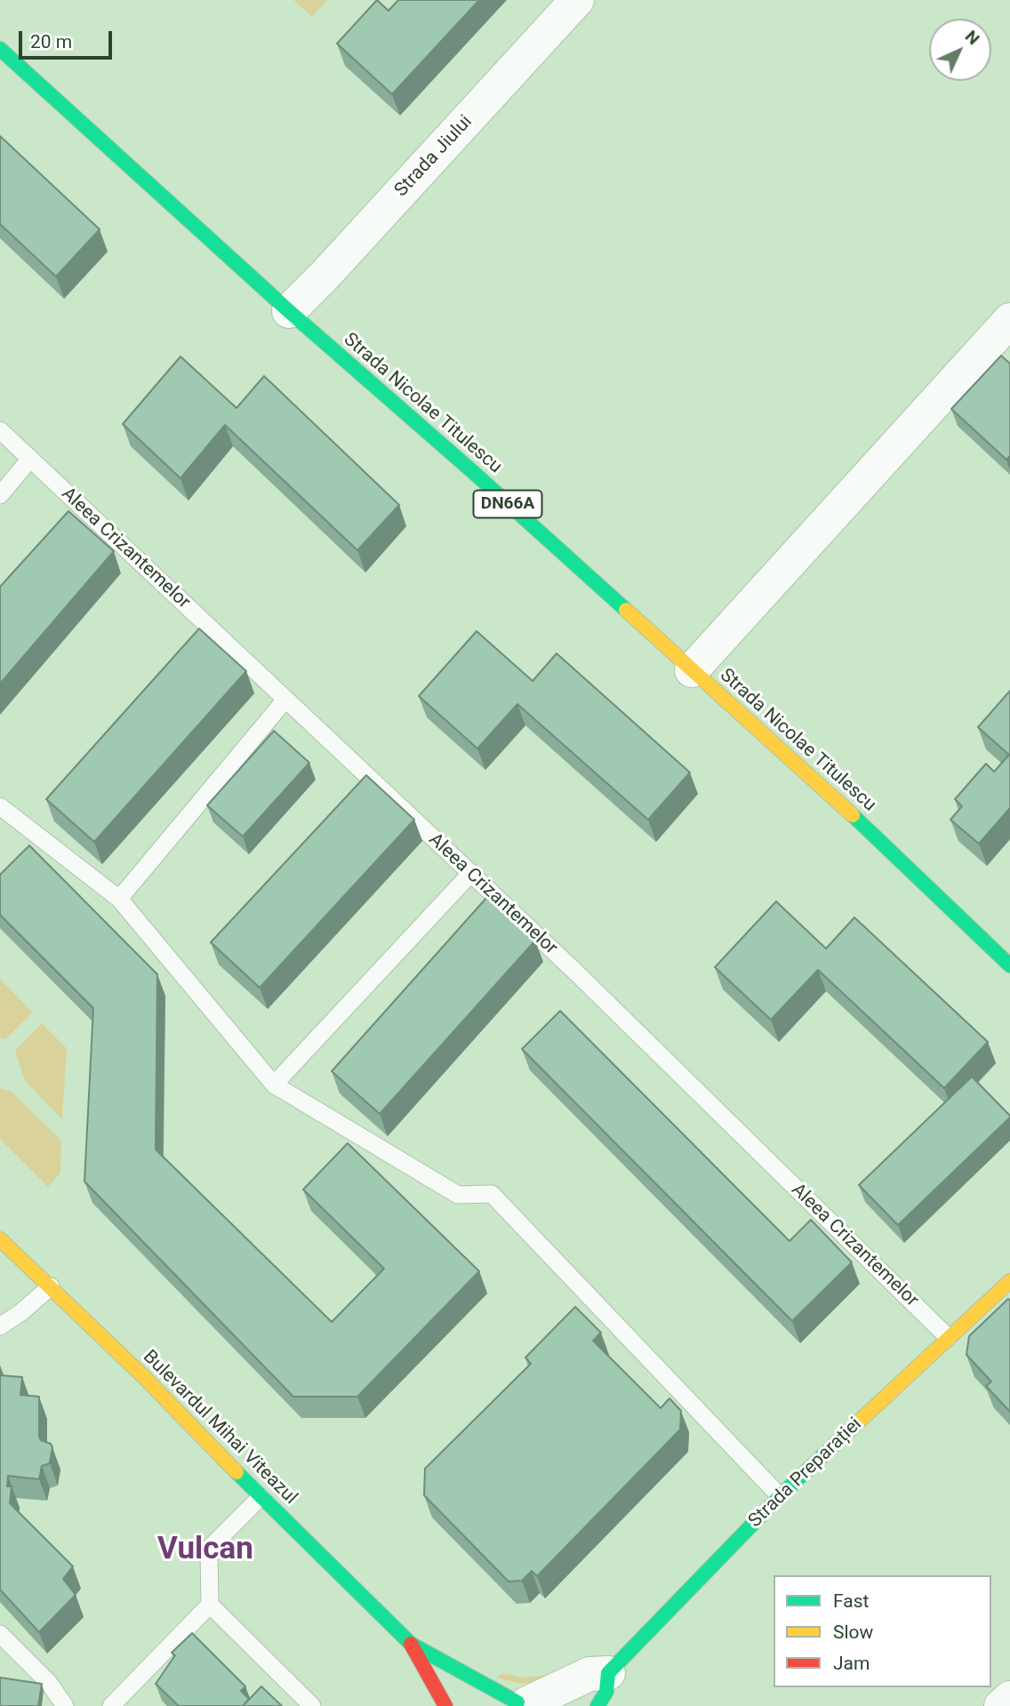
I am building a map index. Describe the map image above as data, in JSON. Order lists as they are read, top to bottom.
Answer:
{
  "streets": {
    "main road": [
      "Strada Nicolae Titulescu",
      "DN66A",
      "Bulevardul Mihai Viteazul",
      "Strada Preparației"
    ],
    "street": ["Strada Jiului"],
    "lane": ["Aleea Crizantemelor"]
  },
  "crossings": [
    ["Strada Jiului", "Strada Nicolae Titulescu"],
    ["Aleea Crizantemelor", "Strada Preparației"]
  ],
  "districts": ["Vulcan"],
  "legend": ["Fast", "Slow", "Jam"],
  "scale_bar": "20 m",
  "north": "top right"
}
